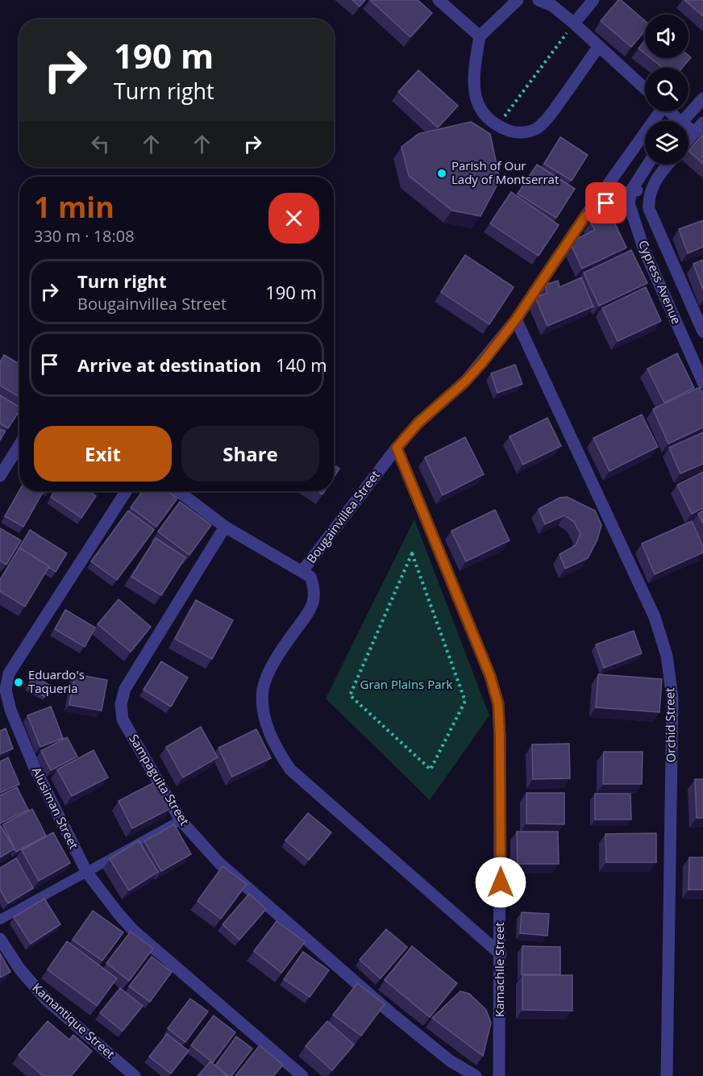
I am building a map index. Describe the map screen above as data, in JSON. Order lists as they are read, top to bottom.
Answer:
{
  "streets": {
    "street": [
      "Cypress Avenue",
      "Bougainvillea Street",
      "Orchid Street",
      "Sampaguita Street",
      "Alusiman Street",
      "Kamachile Street",
      "Kamantique Street"
    ]
  },
  "crossings": [
    ["Cypress Avenue", "Bougainvillea Street"],
    ["Bougainvillea Street", "Orchid Street"],
    ["Bougainvillea Street", "Kamachile Street"]
  ],
  "parks": ["Gran Plains Park"],
  "places": ["Parish of Our Lady of Montserrat", "Eduardo's Taqueria"],
  "page": {
    "turn": ["190 m", "Turn right"],
    "heading": ["1 min", "330 m · 18:08"],
    "list": [
      {
        "name": "Turn right",
        "note": "Bougainvillea Street",
        "value": "190 m"
      },
      {
        "name": "Arrive at destination",
        "value": "140 m"
      }
    ],
    "buttons": ["Exit", "Share"]
  }
}
